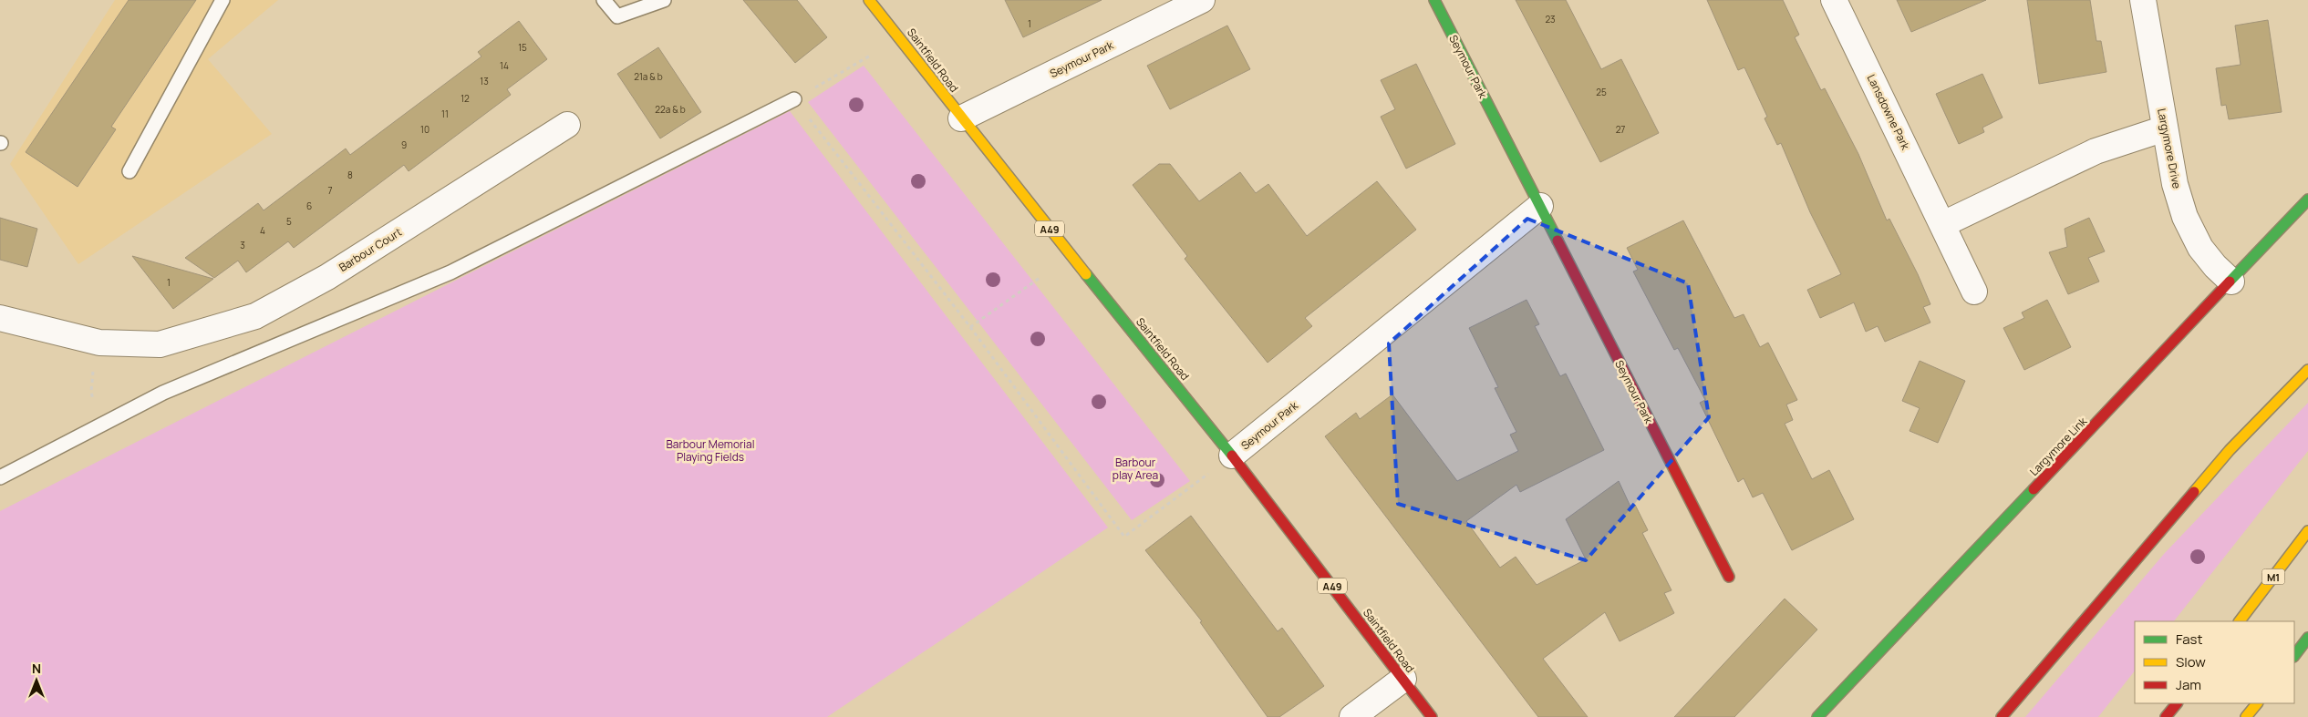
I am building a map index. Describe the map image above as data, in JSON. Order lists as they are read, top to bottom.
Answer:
{
  "streets": {
    "main road": [
      "Seymour Park",
      "Saintfield Road",
      "A49",
      "Largymore Link",
      "M1"
    ],
    "street": ["Lansdowne Park", "Largymore Drive", "Barbour Court"]
  },
  "crossings": [
    ["Seymour Park", "Saintfield Road"],
    ["Largymore Drive", "Largymore Link"]
  ],
  "parks": ["Barbour Memorial Playing Fields", "Barbour play Area"],
  "house_numbers": [
    "23",
    "1",
    "15",
    "14",
    "21a & b",
    "13",
    "25",
    "12",
    "22a & b",
    "11",
    "10",
    "27",
    "9",
    "8",
    "7",
    "6",
    "5",
    "4",
    "3",
    "1"
  ],
  "legend": ["Fast", "Slow", "Jam"],
  "north": "top"
}
